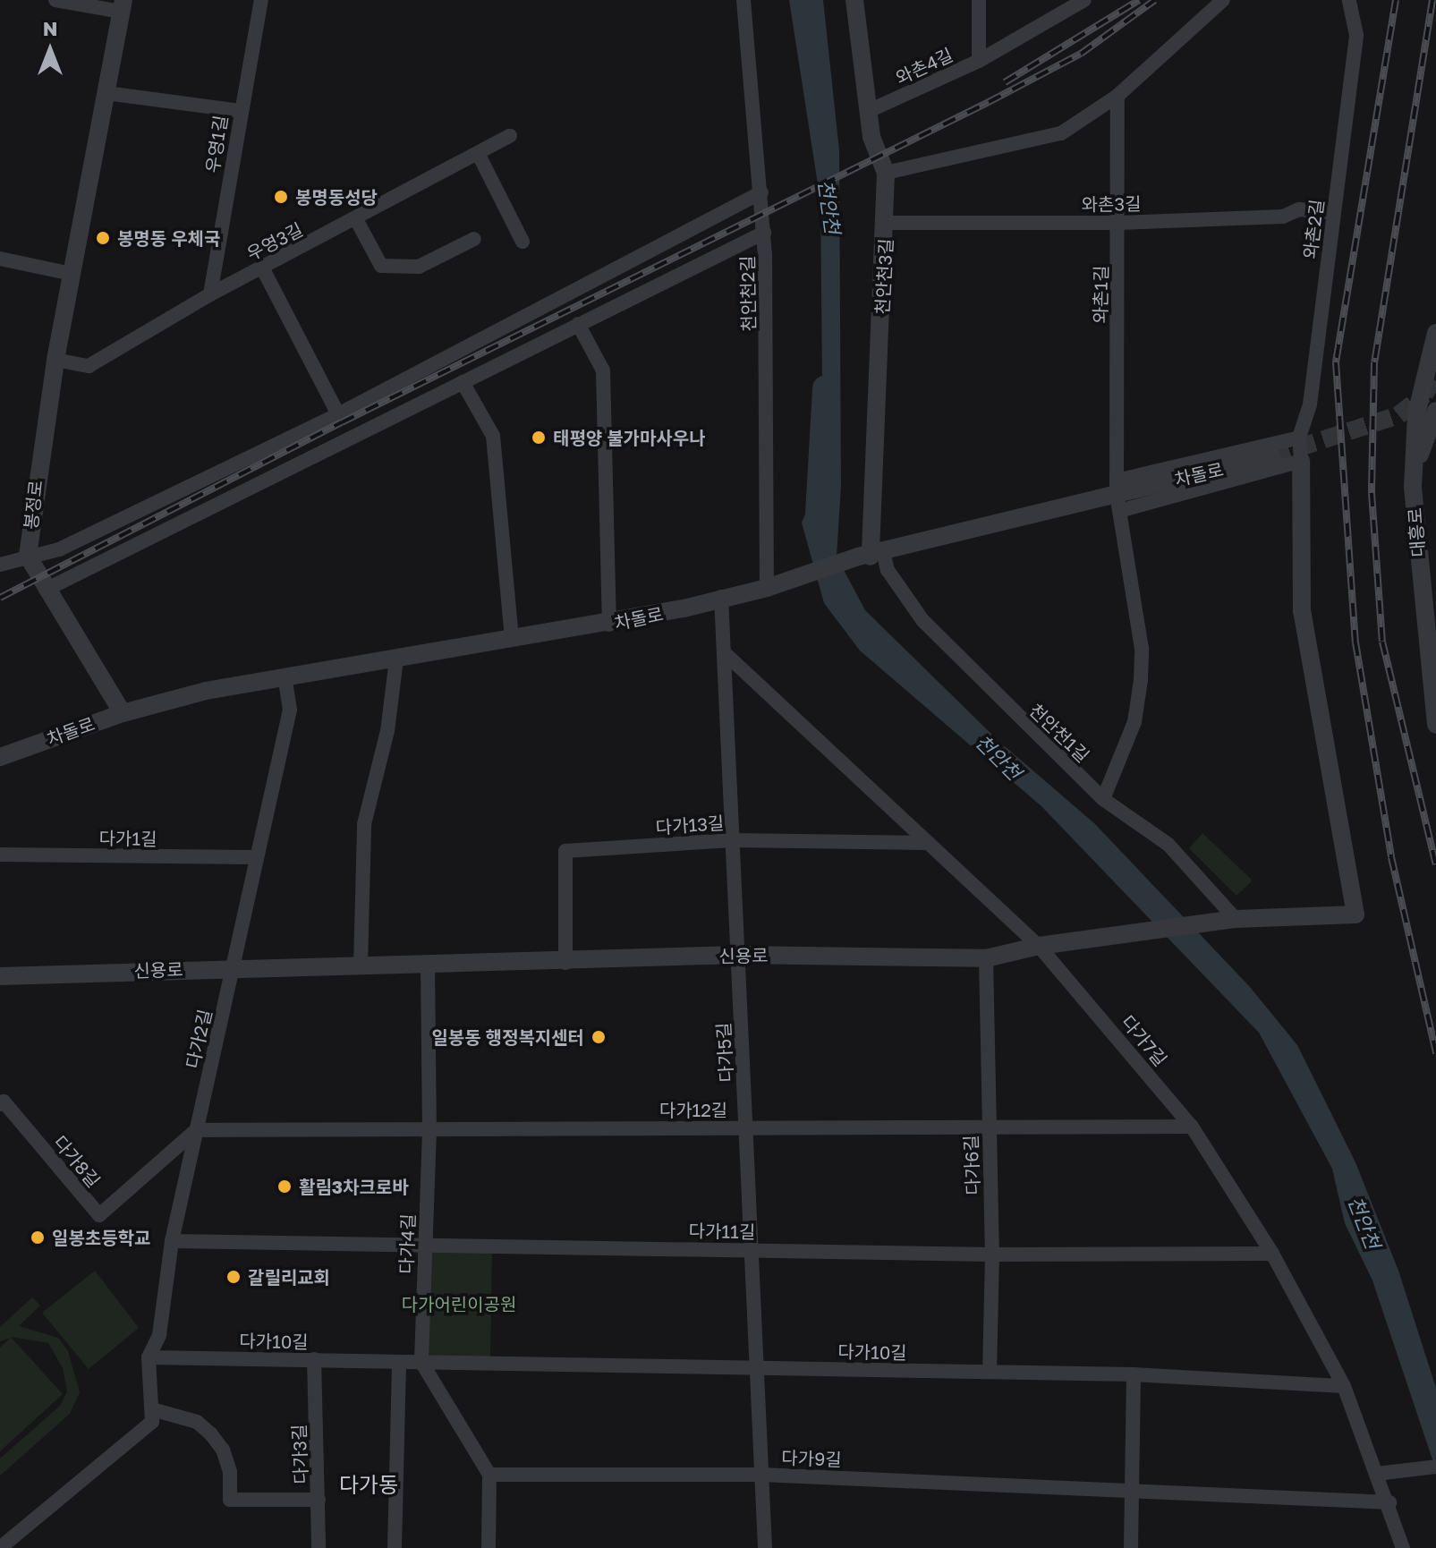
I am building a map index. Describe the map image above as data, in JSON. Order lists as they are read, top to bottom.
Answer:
{
  "streets": {
    "street": [
      "와촌4길",
      "우영1길",
      "와촌3길",
      "와촌2길",
      "우영3길",
      "천안천3길",
      "천안천2길",
      "와촌1길",
      "차돌로",
      "봉정로",
      "대흥로",
      "천안천1길",
      "다가13길",
      "다가1길",
      "신용로",
      "다가2길",
      "다가7길",
      "다가5길",
      "다가12길",
      "다가8길",
      "다가6길",
      "다가11길",
      "다가4길",
      "다가10길",
      "다가3길",
      "다가9길"
    ]
  },
  "crossings": [
    ["와촌4길", "천안천3길"],
    ["우영1길", "우영3길"],
    ["와촌3길", "와촌2길"],
    ["와촌3길", "천안천3길"],
    ["와촌3길", "와촌1길"],
    ["와촌2길", "신용로"],
    ["우영3길", "봉정로"],
    ["천안천3길", "차돌로"],
    ["천안천3길", "천안천1길"],
    ["천안천2길", "차돌로"],
    ["와촌1길", "차돌로"],
    ["와촌1길", "천안천1길"],
    ["차돌로", "봉정로"],
    ["차돌로", "천안천1길"],
    ["차돌로", "다가2길"],
    ["차돌로", "다가5길"],
    ["천안천1길", "신용로"],
    ["다가13길", "신용로"],
    ["다가13길", "다가7길"],
    ["다가13길", "다가5길"],
    ["다가1길", "다가2길"],
    ["신용로", "다가2길"],
    ["신용로", "다가7길"],
    ["신용로", "다가5길"],
    ["신용로", "다가6길"],
    ["신용로", "다가4길"],
    ["다가2길", "다가12길"],
    ["다가2길", "다가8길"],
    ["다가2길", "다가11길"],
    ["다가2길", "다가10길"],
    ["다가7길", "다가5길"],
    ["다가7길", "다가12길"],
    ["다가7길", "다가11길"],
    ["다가7길", "다가10길"],
    ["다가7길", "다가9길"],
    ["다가5길", "다가12길"],
    ["다가5길", "다가11길"],
    ["다가5길", "다가10길"],
    ["다가5길", "다가9길"],
    ["다가12길", "다가8길"],
    ["다가12길", "다가6길"],
    ["다가12길", "다가4길"],
    ["다가6길", "다가11길"],
    ["다가6길", "다가10길"],
    ["다가11길", "다가4길"],
    ["다가4길", "다가10길"],
    ["다가10길", "다가3길"]
  ],
  "districts": ["다가동"],
  "water": ["천안천"],
  "parks": ["다가어린이공원"],
  "places": [
    "봉명동성당",
    "봉명동 우체국",
    "태평양 불가마사우나",
    "일봉동 행정복지센터",
    "활림3차크로바",
    "일봉초등학교",
    "갈릴리교회"
  ],
  "north": "top"
}
